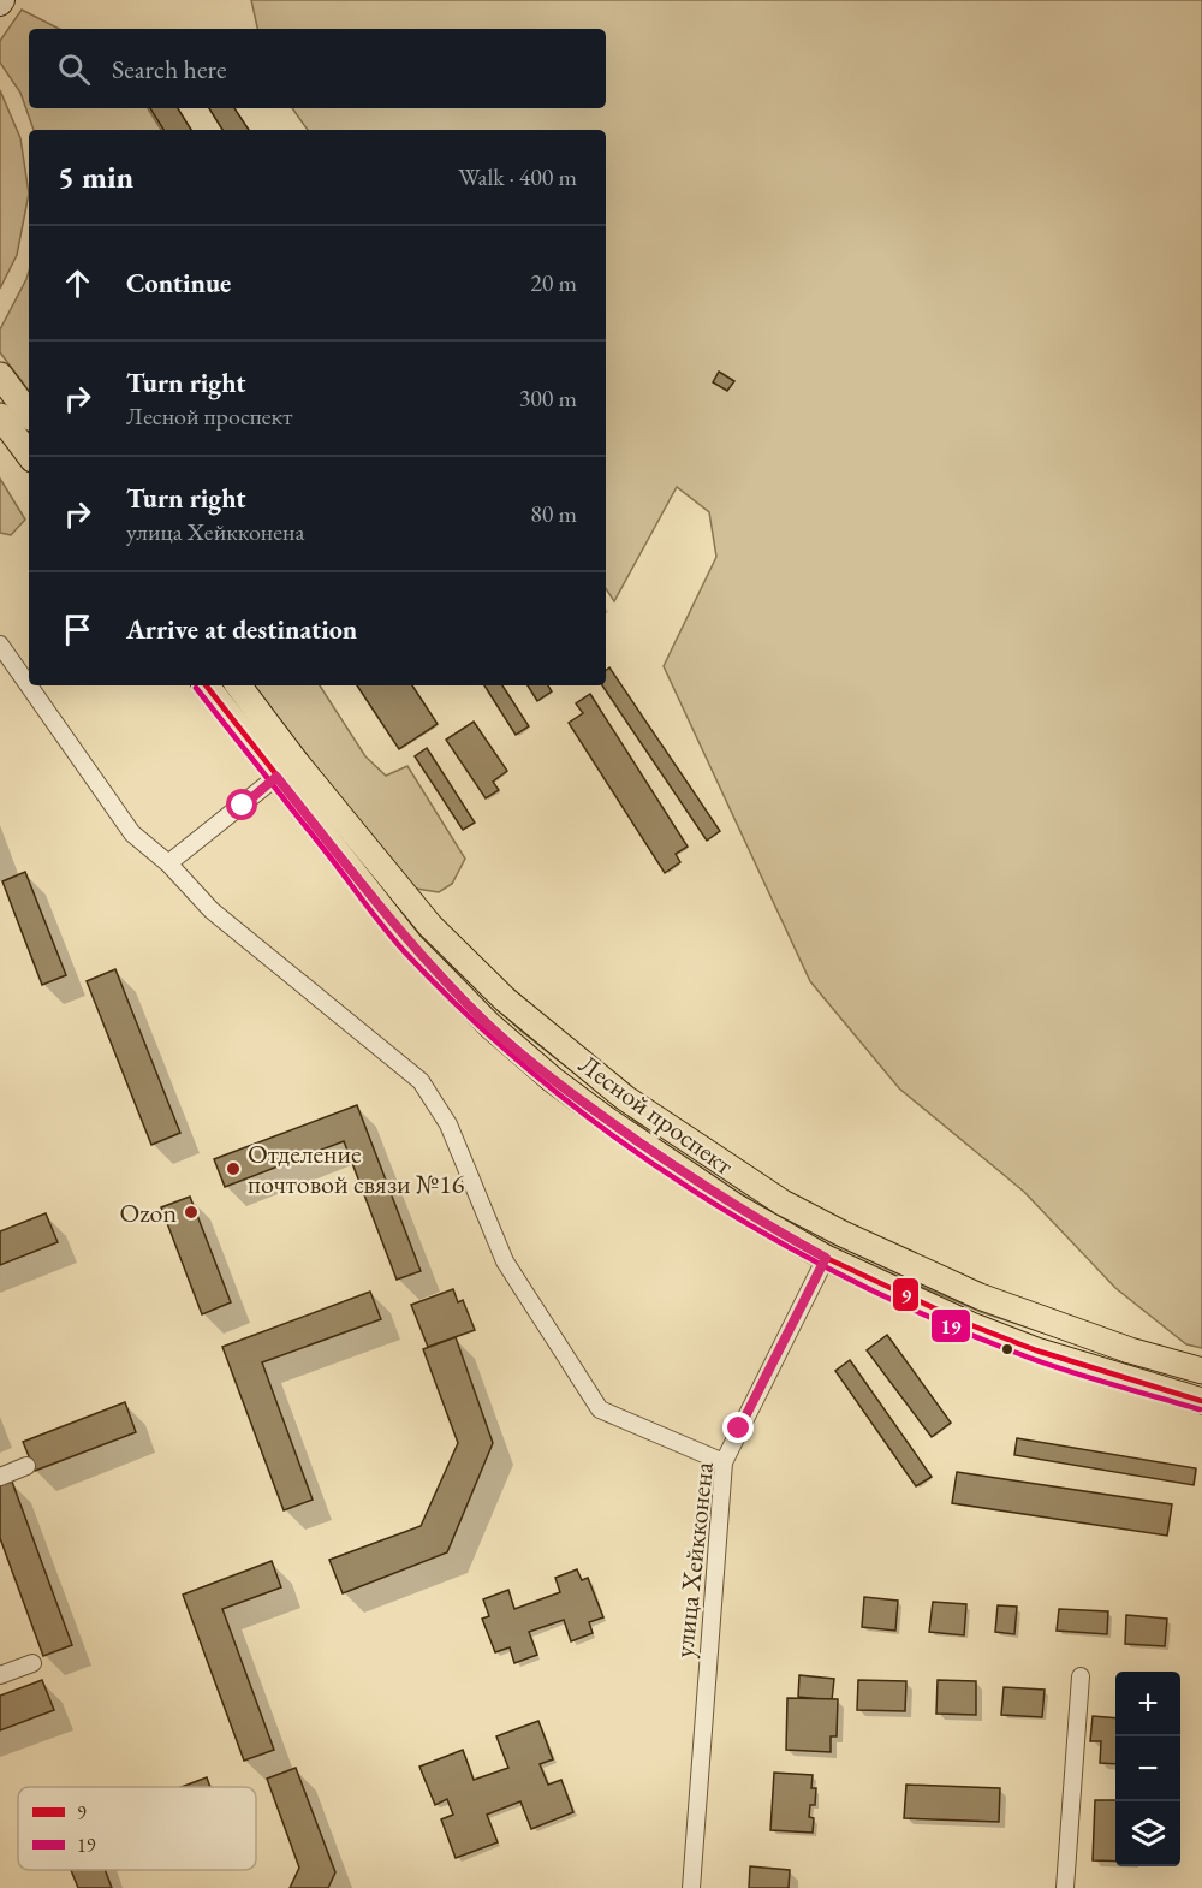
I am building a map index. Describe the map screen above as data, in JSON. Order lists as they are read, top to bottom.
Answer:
{
  "streets": {
    "main road": ["Лесной проспект"],
    "street": ["улица Хейкконена"]
  },
  "crossings": [
    ["Лесной проспект", "улица Хейкконена"]
  ],
  "places": ["Отделение почтовой связи №16", "Ozon"],
  "lines": ["transit line 9", "transit line 19"],
  "legend": ["9", "19"],
  "page": {
    "search": "Search here",
    "heading": ["5 min", "Walk · 400 m"],
    "list": [
      ["Continue", "20 m"],
      ["Turn right", "Лесной проспект", "300 m"],
      ["Turn right", "улица Хейкконена", "80 m"],
      "Arrive at destination"
    ],
    "map_buttons": ["+", "−"]
  }
}
